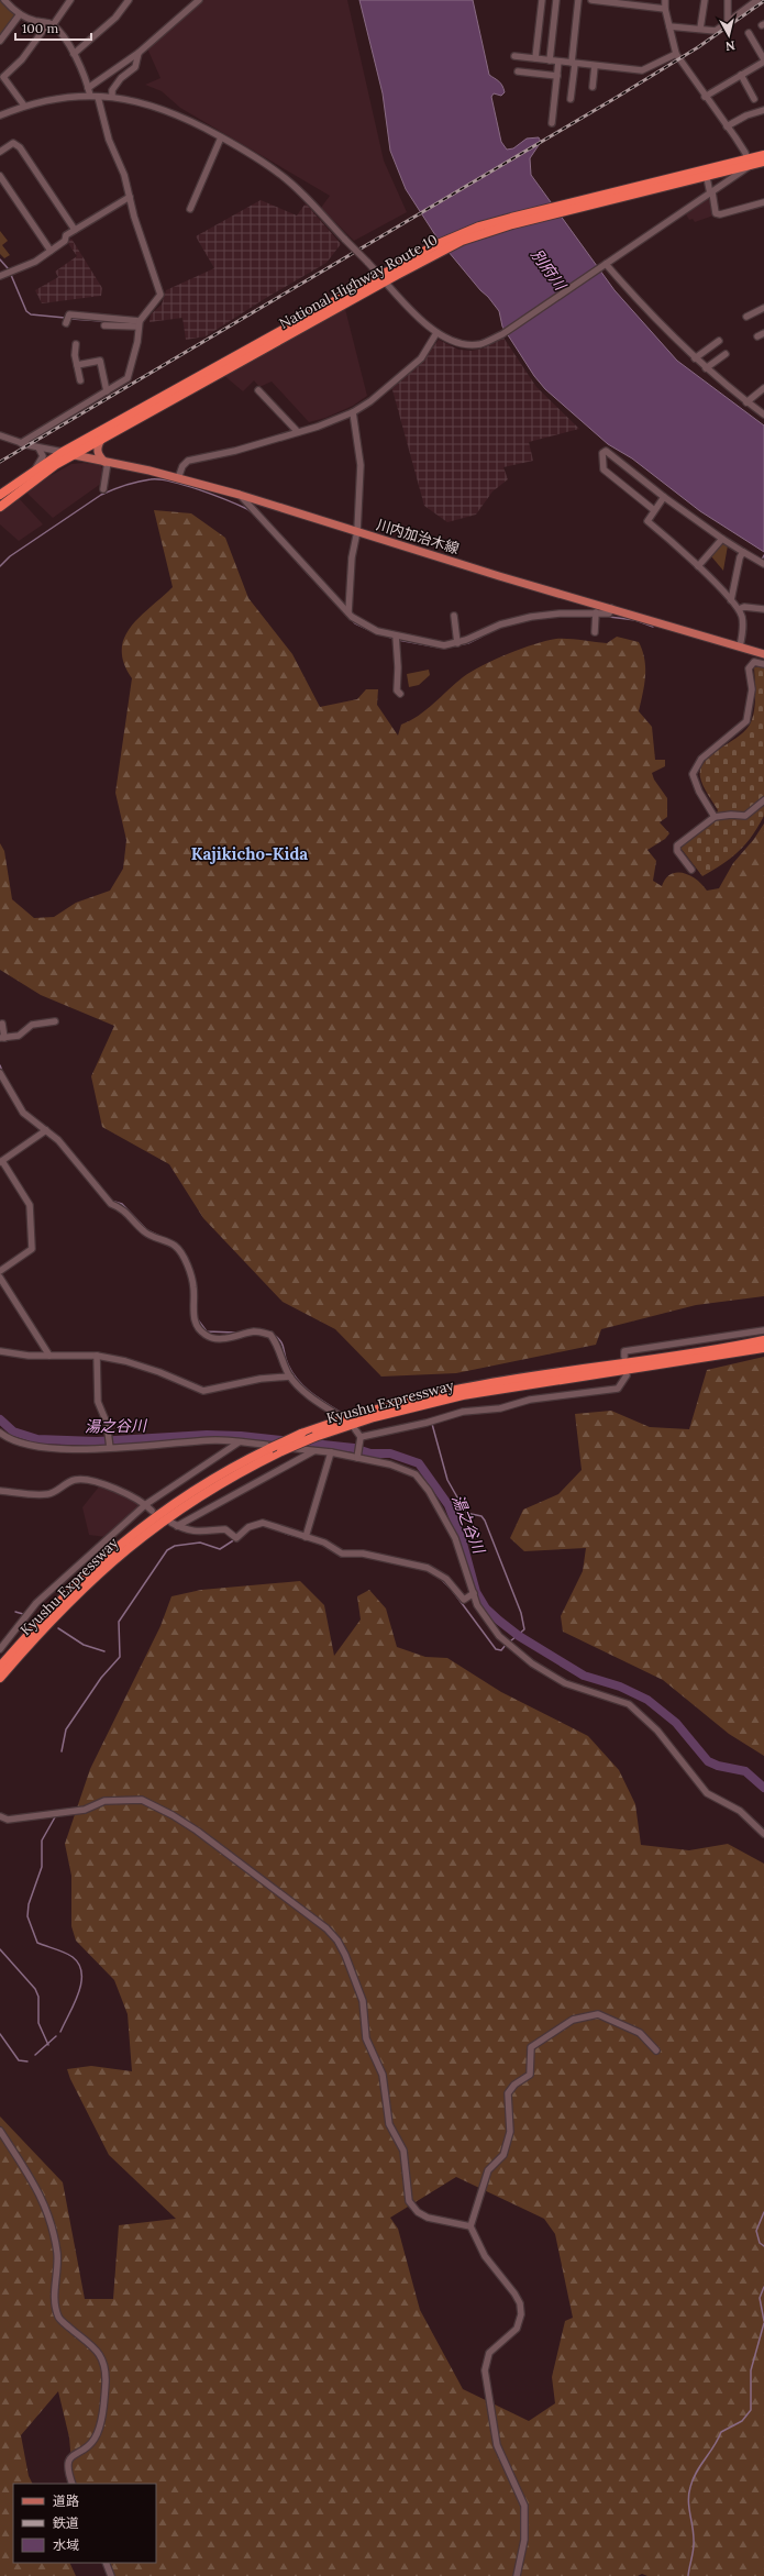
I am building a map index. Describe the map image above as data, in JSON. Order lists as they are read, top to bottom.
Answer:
{
  "streets": {
    "highway": ["National Highway Route 10", "Kyushu Expressway"],
    "main road": ["川内加治木線"]
  },
  "crossings": [
    ["National Highway Route 10", "川内加治木線"]
  ],
  "districts": ["Kajikicho-Kida"],
  "water": ["別府川", "湯之谷川"],
  "legend": ["道路", "鉄道", "水域"],
  "scale_bar": "100 m",
  "north": "bottom"
}
